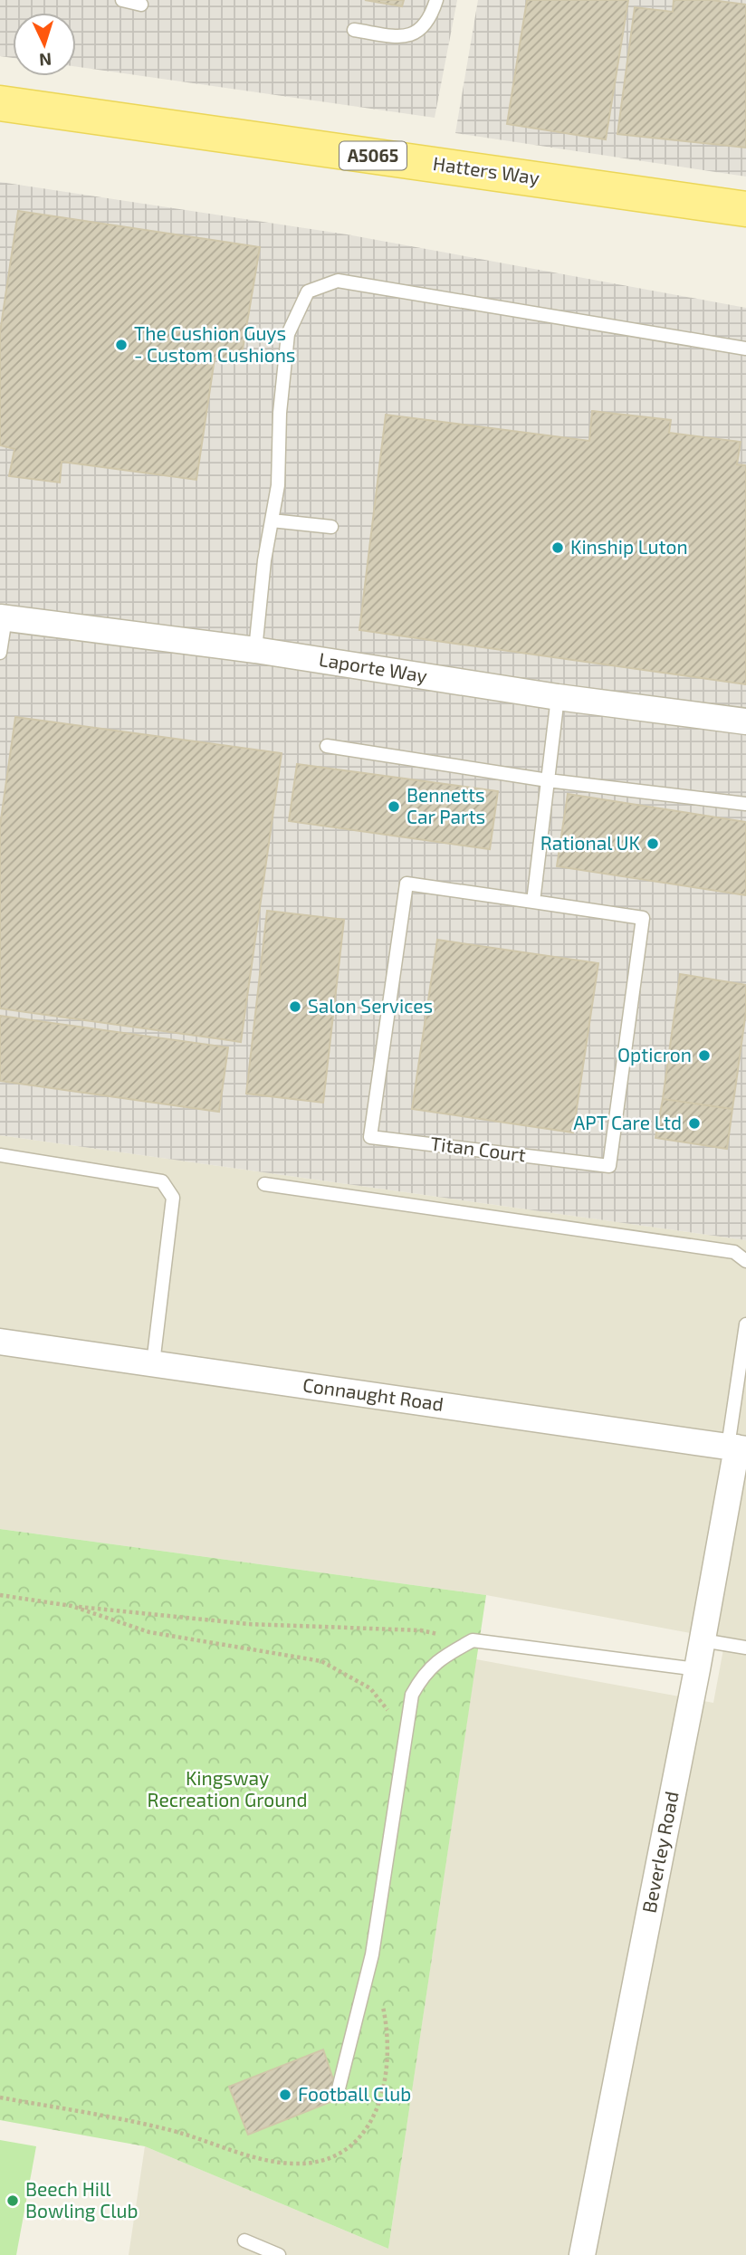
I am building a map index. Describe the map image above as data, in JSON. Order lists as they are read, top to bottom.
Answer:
{
  "streets": {
    "main road": ["A5065", "Hatters Way"],
    "street": ["Laporte Way", "Connaught Road", "Beverley Road"],
    "lane": ["Titan Court"]
  },
  "crossings": [
    ["Connaught Road", "Beverley Road"]
  ],
  "parks": ["Kingsway Recreation Ground"],
  "places": [
    "The Cushion Guys - Custom Cushions",
    "Kinship Luton",
    "Bennetts Car Parts",
    "Rational UK",
    "Salon Services",
    "Opticron",
    "APT Care Ltd",
    "Football Club",
    "Beech Hill Bowling Club"
  ],
  "north": "bottom"
}
